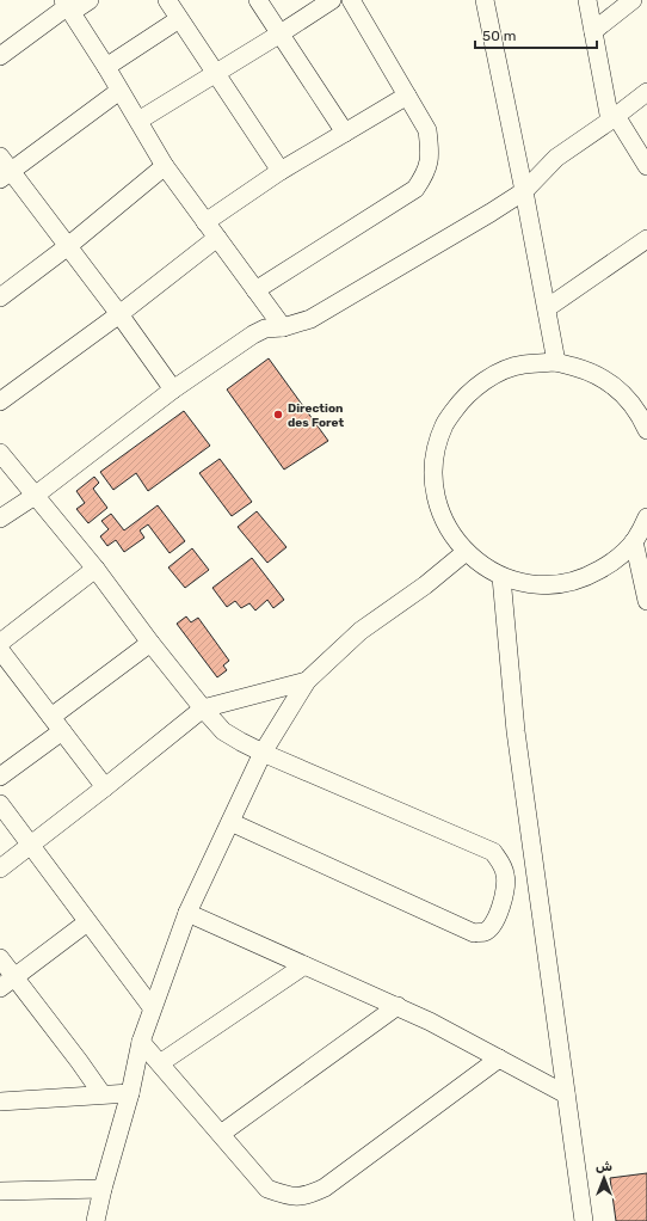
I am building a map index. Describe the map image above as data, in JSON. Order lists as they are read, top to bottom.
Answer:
{
  "places": ["Direction des Foret"],
  "scale_bar": "50 m",
  "north": "top"
}
